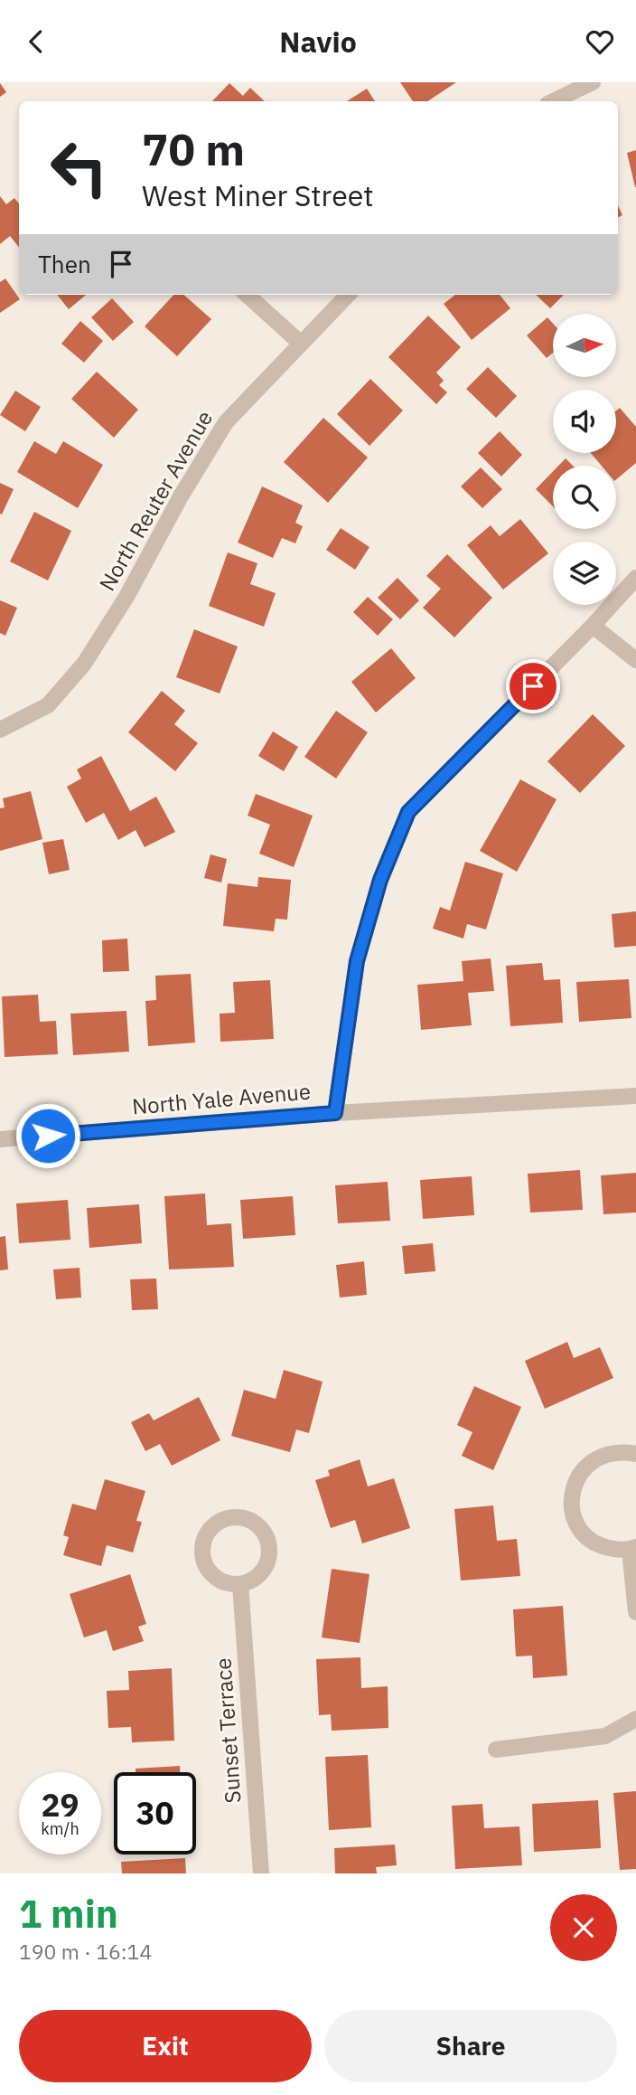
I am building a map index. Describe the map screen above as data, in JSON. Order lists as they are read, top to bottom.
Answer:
{
  "streets": {
    "street": ["North Reuter Avenue", "North Yale Avenue", "Sunset Terrace"]
  },
  "north": "right",
  "page": {
    "header": "Navio",
    "turn": ["70 m", "West Miner Street"],
    "then": "Then",
    "speed": "29 km/h",
    "limit": "30",
    "heading": ["1 min", "190 m · 16:14"],
    "buttons": ["Exit", "Share"]
  }
}
